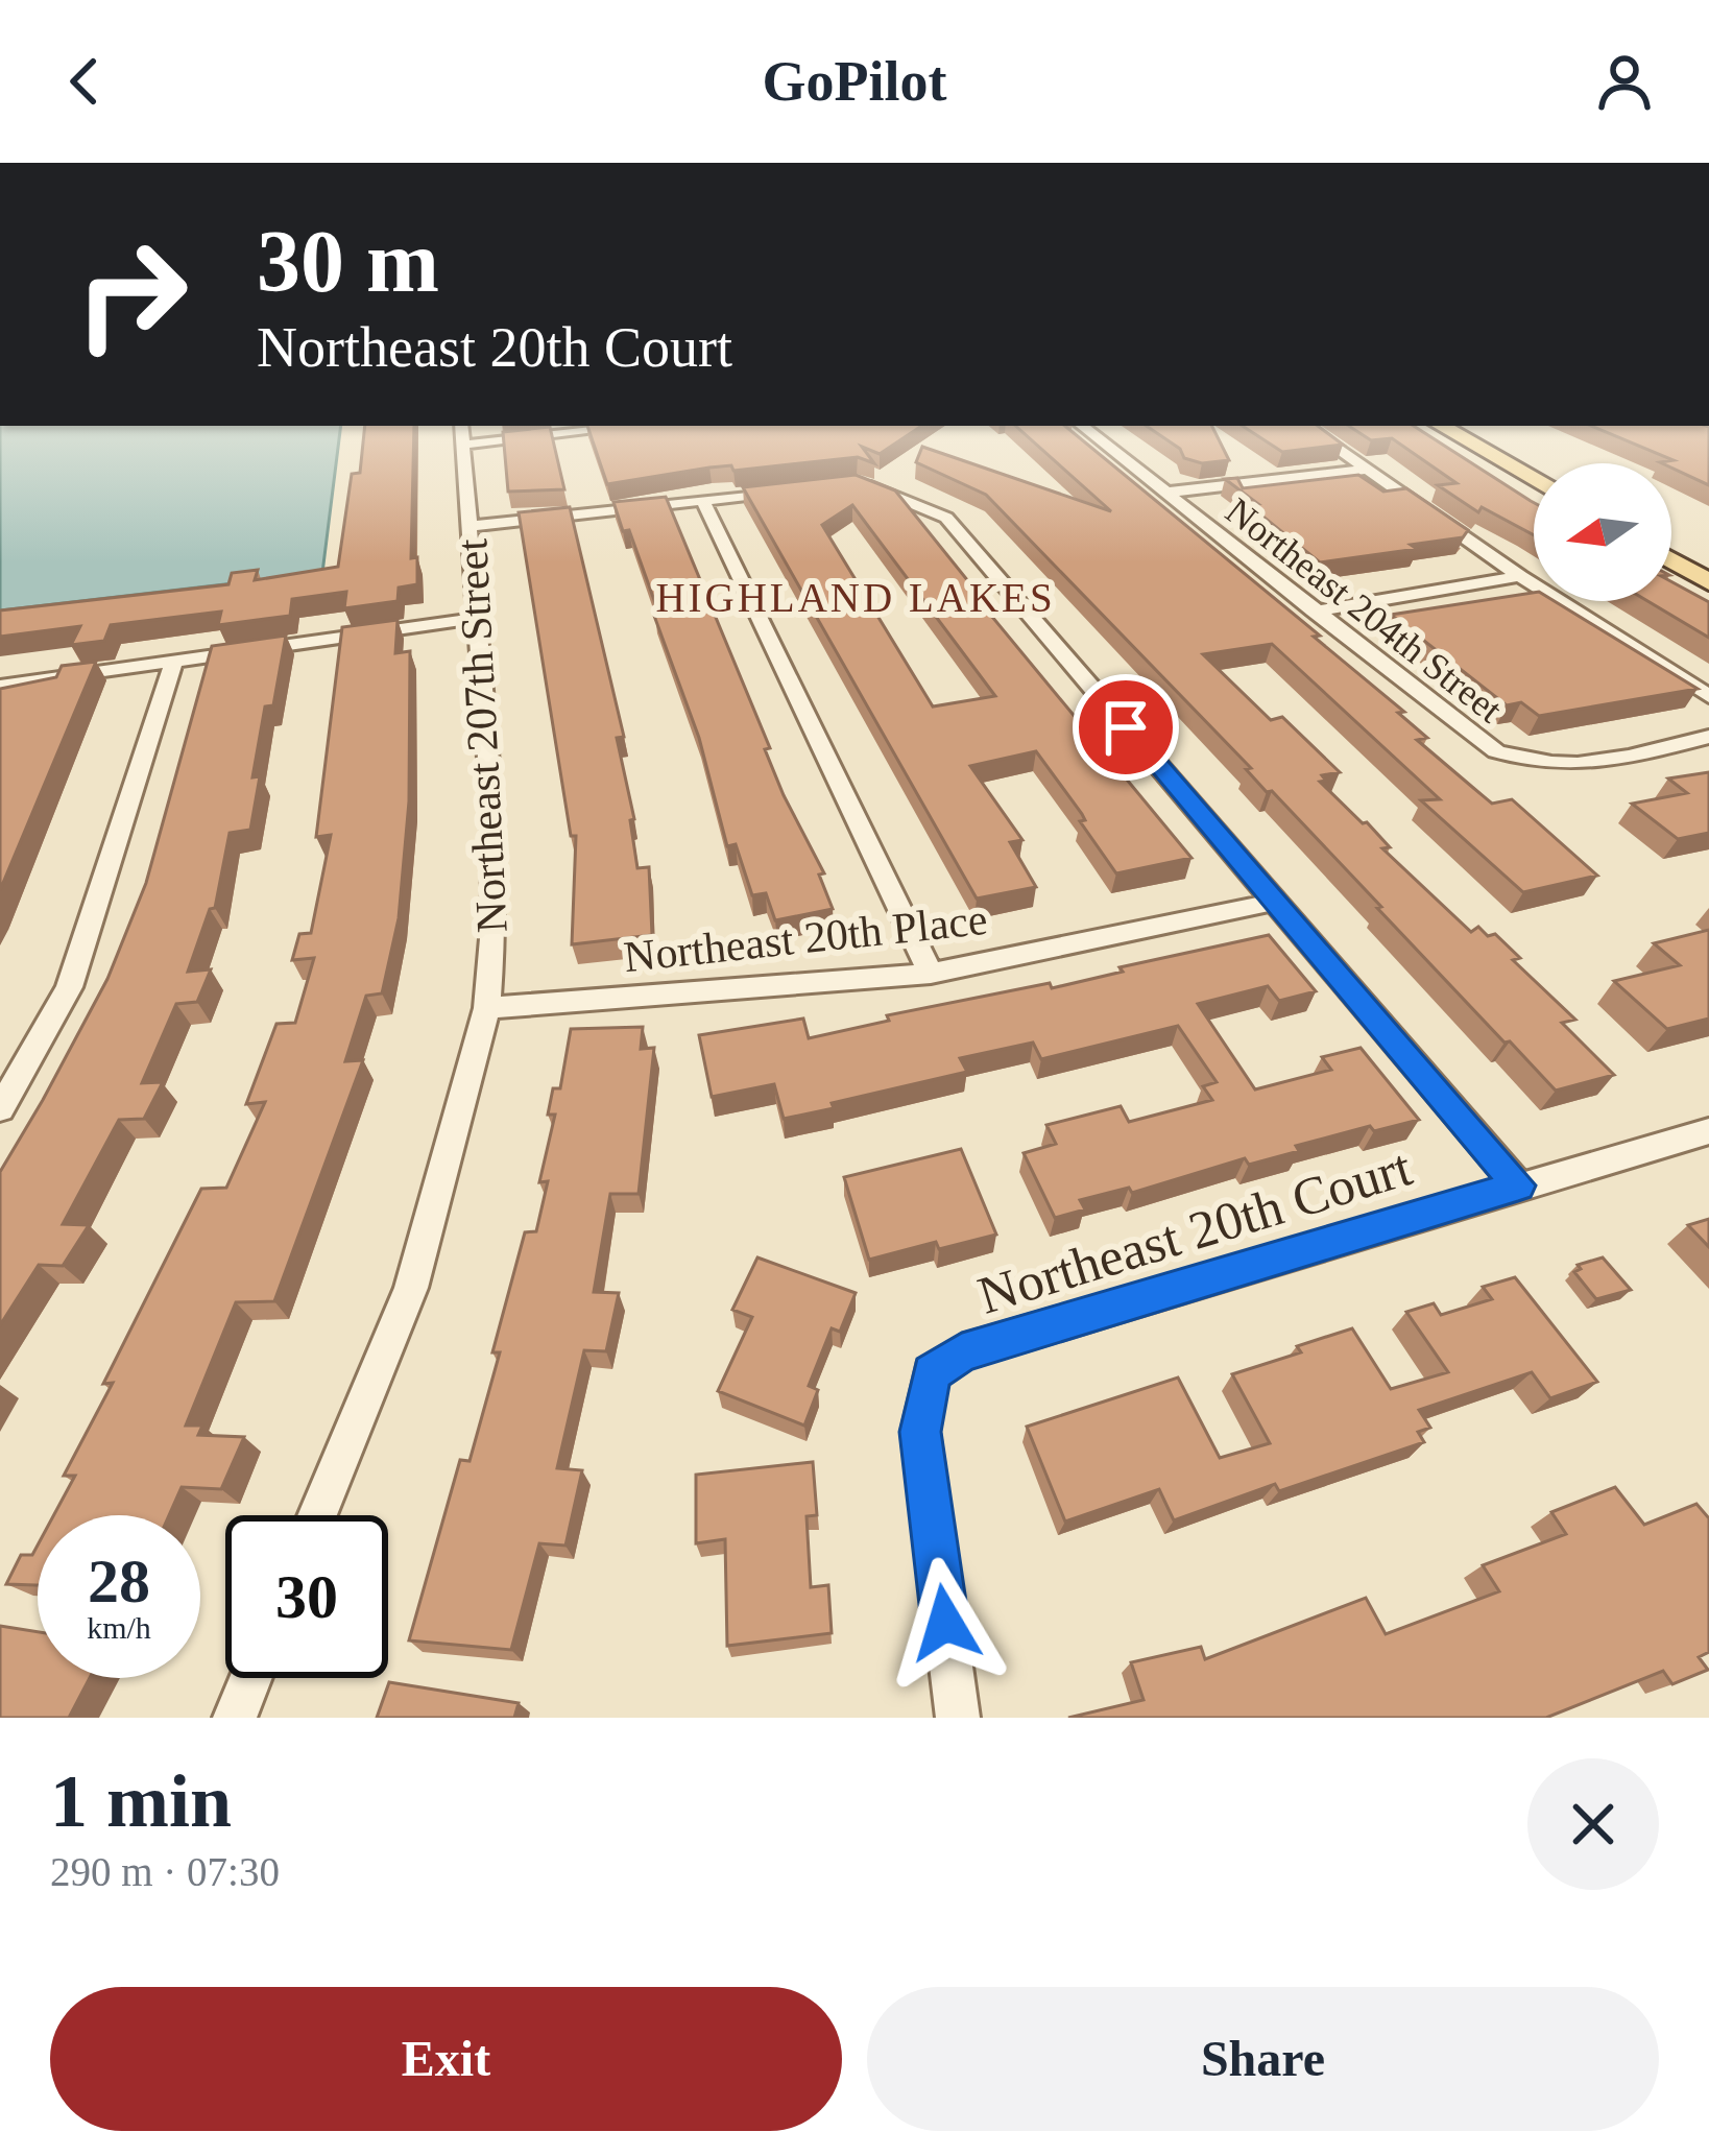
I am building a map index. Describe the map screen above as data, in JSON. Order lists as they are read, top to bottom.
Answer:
{
  "streets": {
    "street": [
      "Northeast 204th Street",
      "Northeast 207th Street",
      "Northeast 20th Place",
      "Northeast 20th Court"
    ]
  },
  "crossings": [
    ["Northeast 207th Street", "Northeast 20th Place"]
  ],
  "districts": ["HIGHLAND LAKES"],
  "north": "left",
  "page": {
    "header": "GoPilot",
    "turn": ["30 m", "Northeast 20th Court"],
    "speed": "28 km/h",
    "limit": "30",
    "heading": ["1 min", "290 m · 07:30"],
    "buttons": ["Exit", "Share"]
  }
}
